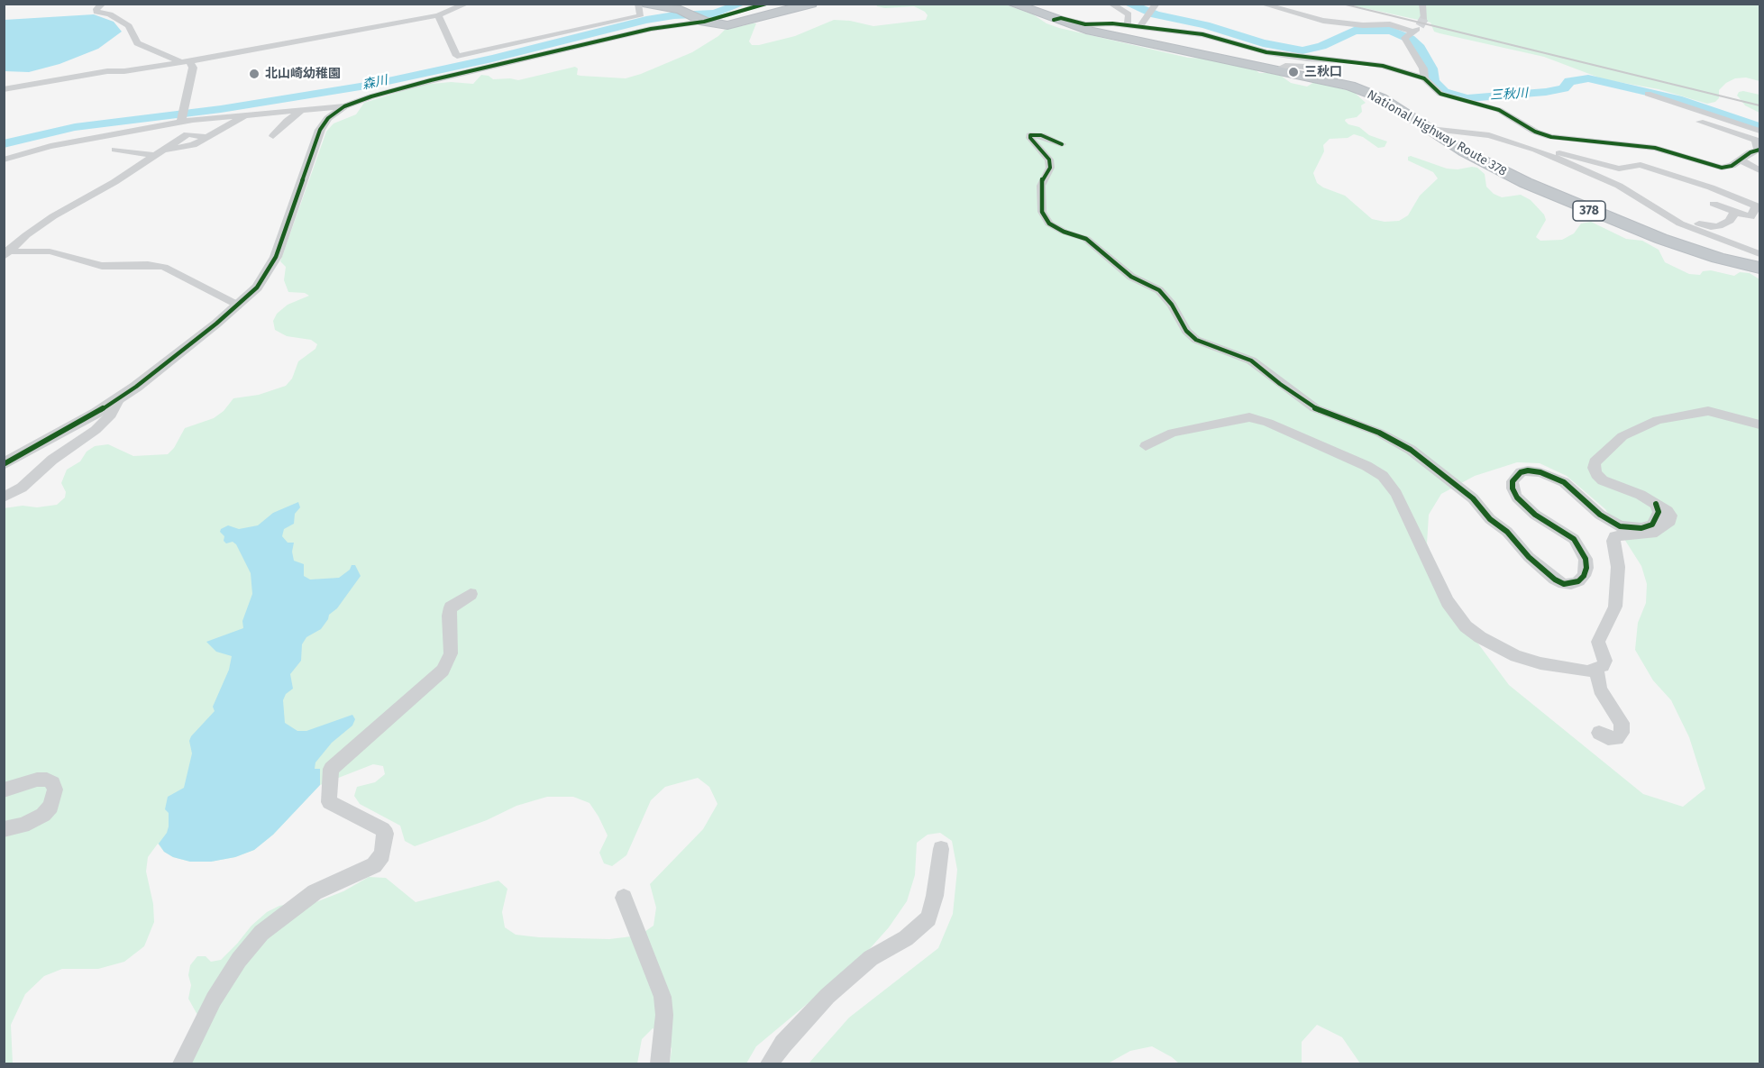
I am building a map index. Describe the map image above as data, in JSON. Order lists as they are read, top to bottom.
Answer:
{
  "streets": {
    "highway": ["National Highway Route 378", "378"]
  },
  "water": ["森川", "三秋川"],
  "places": ["三秋口", "北山崎幼稚園"]
}
